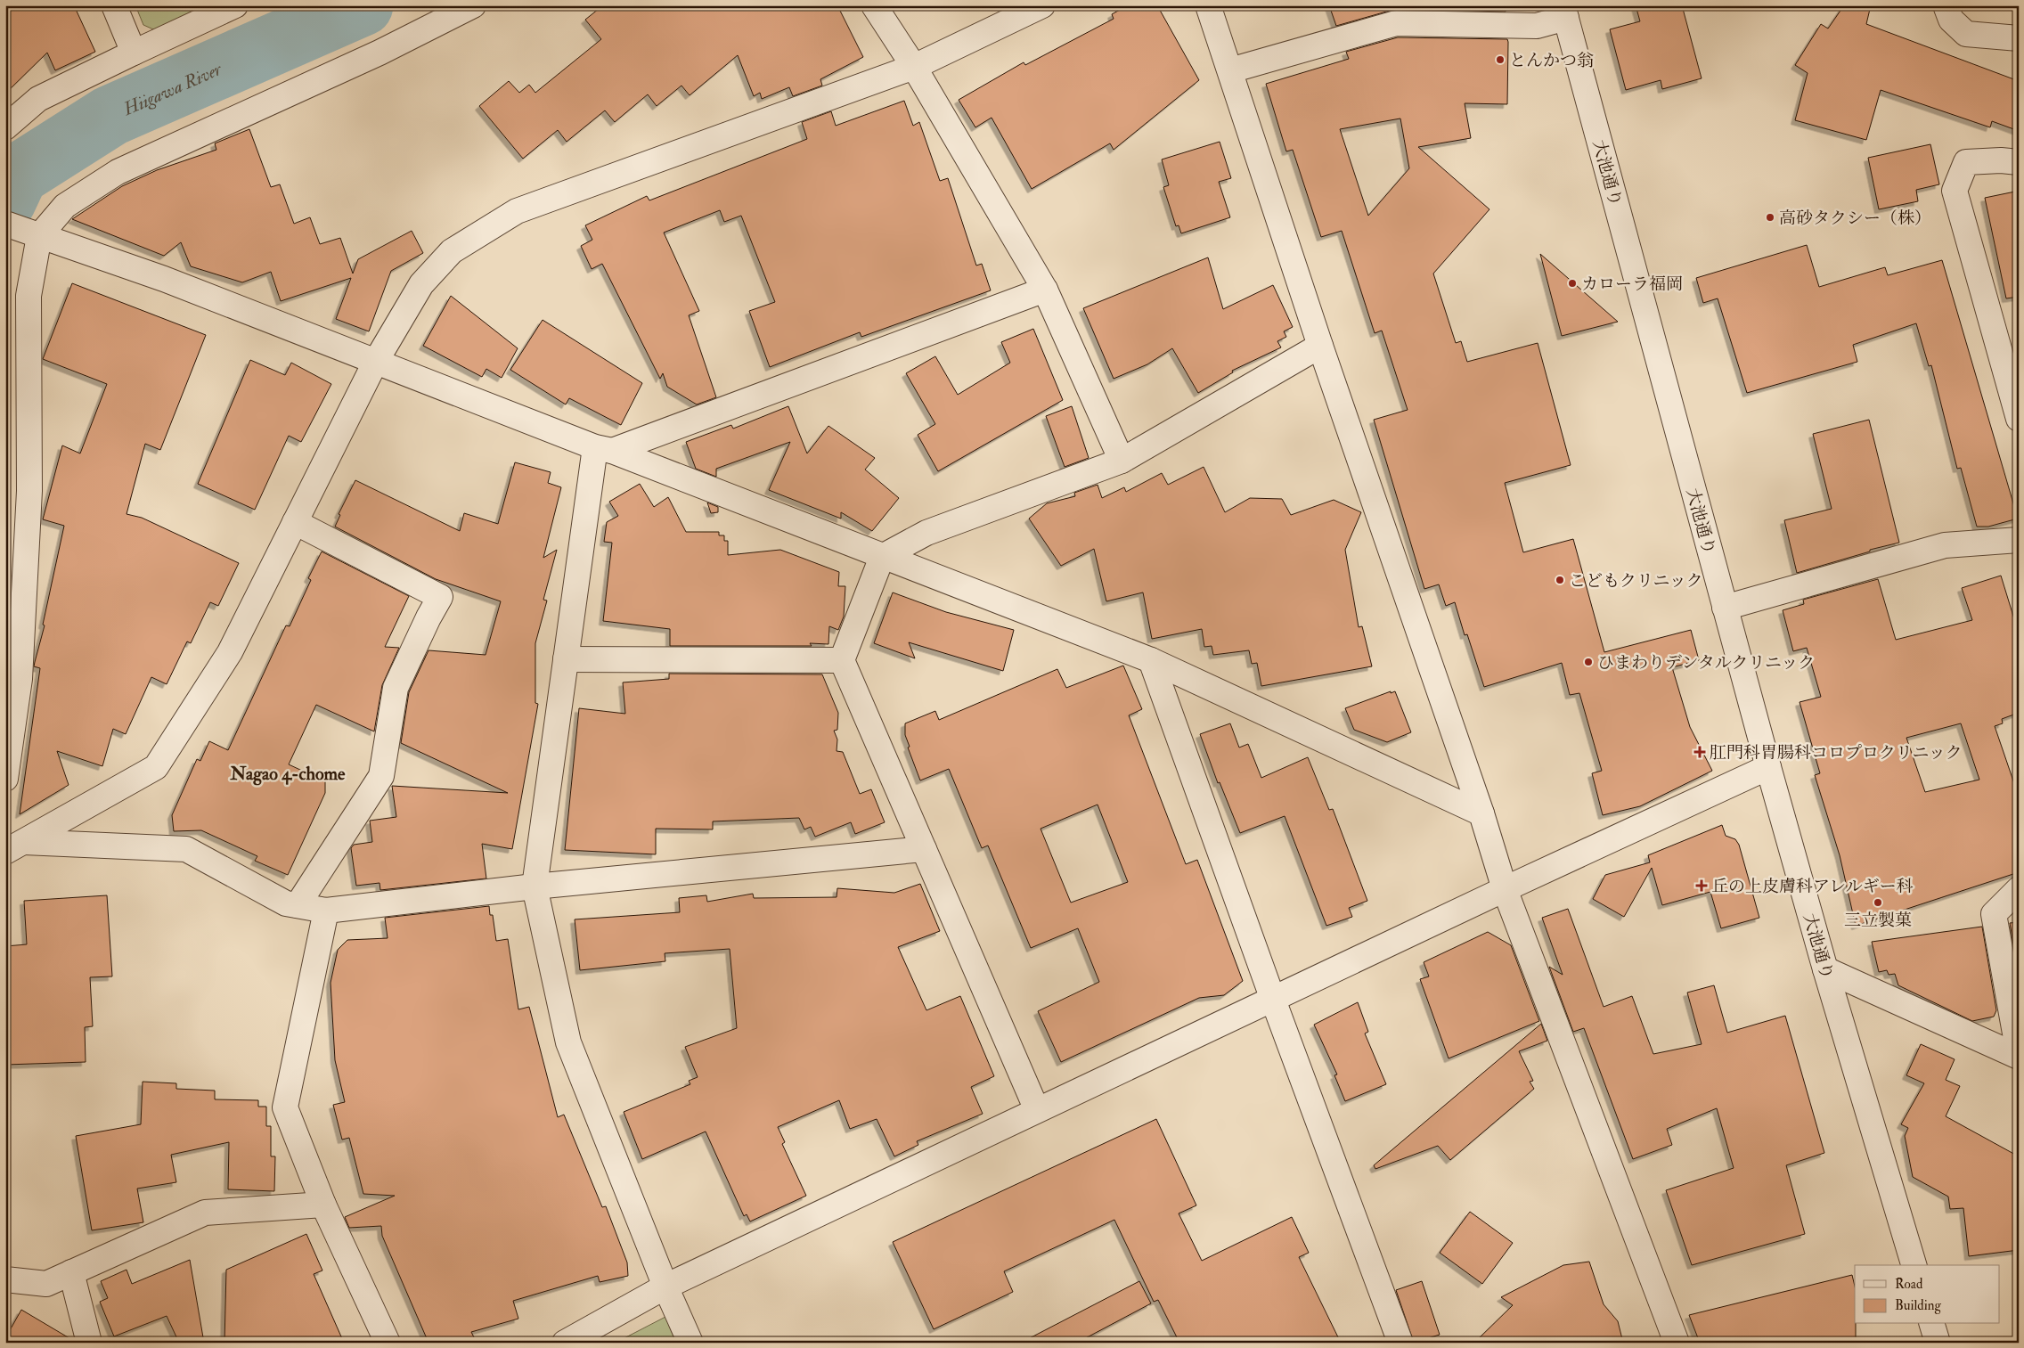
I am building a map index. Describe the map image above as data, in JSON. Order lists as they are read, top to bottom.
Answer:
{
  "streets": {
    "street": ["大池通り"]
  },
  "districts": ["Nagao 4-chome"],
  "water": ["Hiigawa River"],
  "places": {
    "other": [
      "とんかつ翁",
      "高砂タクシー（株）",
      "カローラ福岡",
      "こどもクリニック",
      "ひまわりデンタルクリニック",
      "三立製菓"
    ],
    "health": ["肛門科胃腸科コロプロクリニック", "丘の上皮膚科アレルギー科"]
  },
  "legend": ["Road", "Building"]
}
